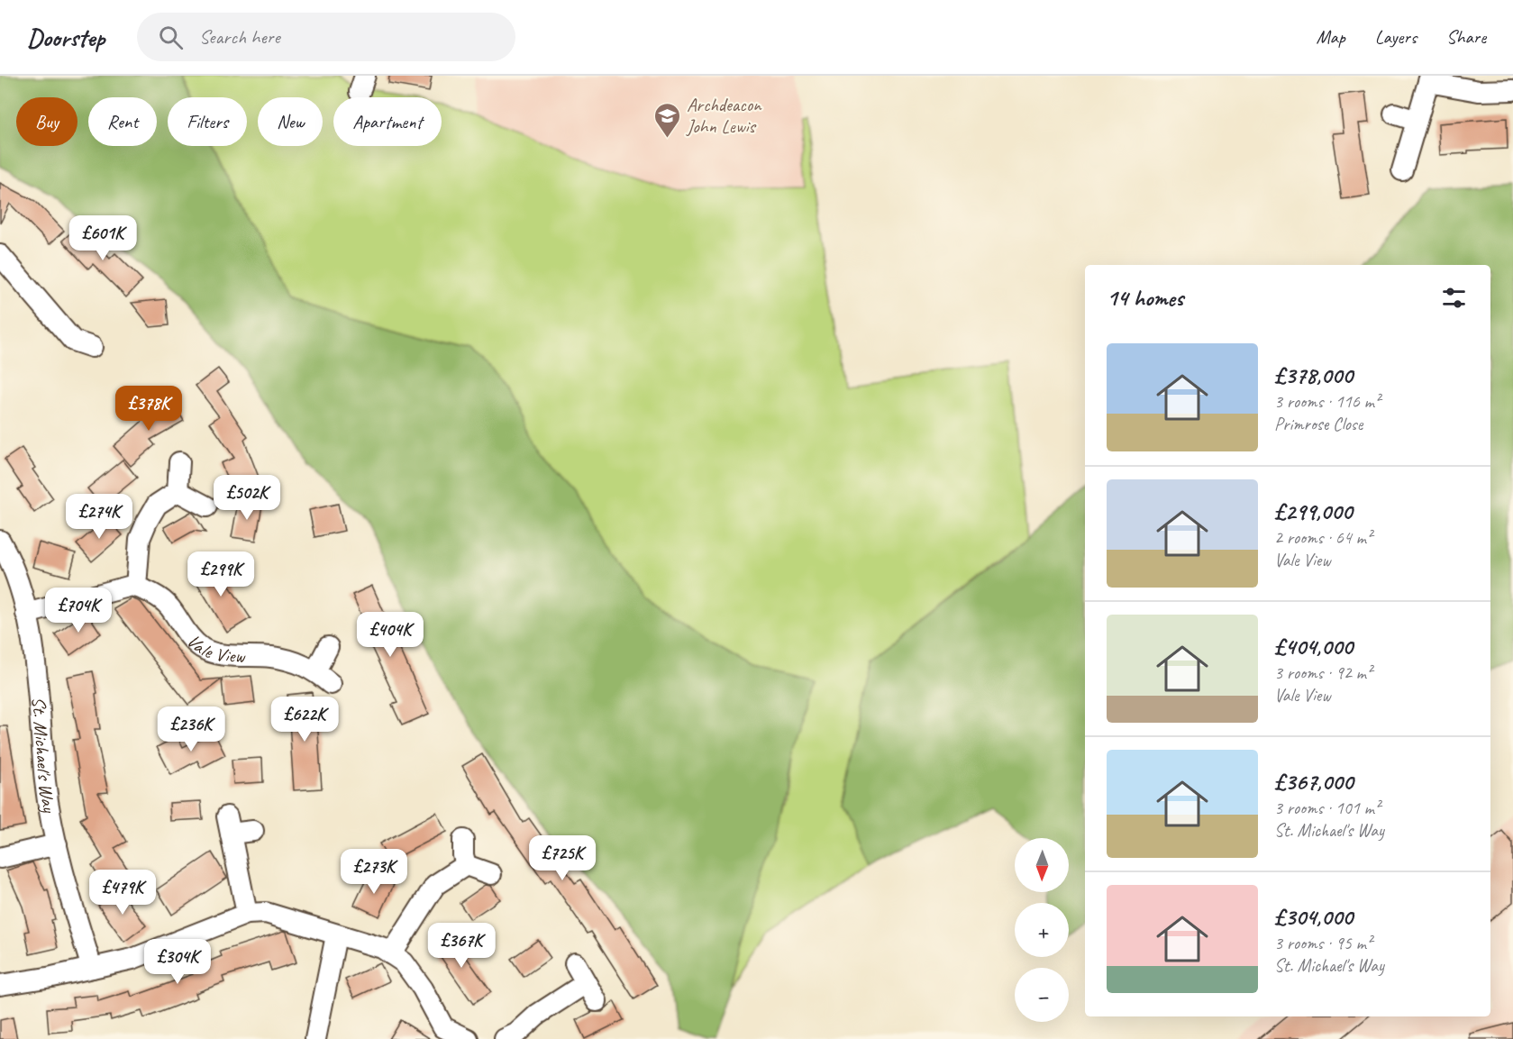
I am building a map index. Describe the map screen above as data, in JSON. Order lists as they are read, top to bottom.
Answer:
{
  "streets": {
    "street": ["Vale View", "St. Michael's Way"]
  },
  "places": {
    "school or university": ["Archdeacon John Lewis"]
  },
  "north": "bottom",
  "page": {
    "header": "Doorstep",
    "search": "Search here",
    "nav": ["Map", "Layers", "Share"],
    "chip": [
      "Buy",
      "Rent",
      "Filters",
      "New",
      "Apartment"
    ],
    "price": [
      "£601K",
      "£378K",
      "£502K",
      "£274K",
      "£299K",
      "£704K",
      "£404K",
      "£622K",
      "£236K",
      "£725K",
      "£273K",
      "£479K",
      "£367K",
      "£304K"
    ],
    "heading": "14 homes",
    "list": [
      {
        "name": "£378,000",
        "note": "3 rooms · 116 m² · Primrose Close"
      },
      {
        "name": "£299,000",
        "note": "2 rooms · 64 m² · Vale View"
      },
      {
        "name": "£404,000",
        "note": "3 rooms · 92 m² · Vale View"
      },
      {
        "name": "£367,000",
        "note": "3 rooms · 101 m² · St. Michael's Way"
      },
      {
        "name": "£304,000",
        "note": "3 rooms · 95 m² · St. Michael's Way"
      }
    ],
    "map_buttons": ["+", "−"]
  }
}
